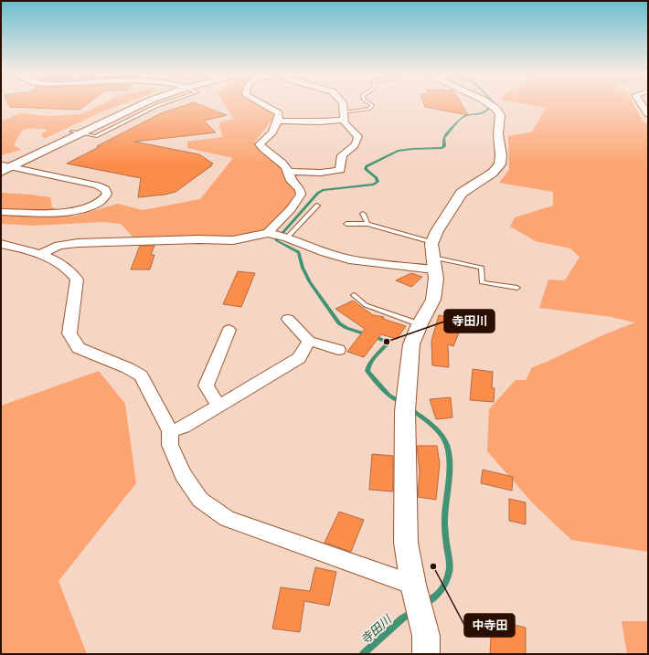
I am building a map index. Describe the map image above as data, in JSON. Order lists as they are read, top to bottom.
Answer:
{
  "water": ["寺田川"],
  "places": ["寺田川", "中寺田"]
}
